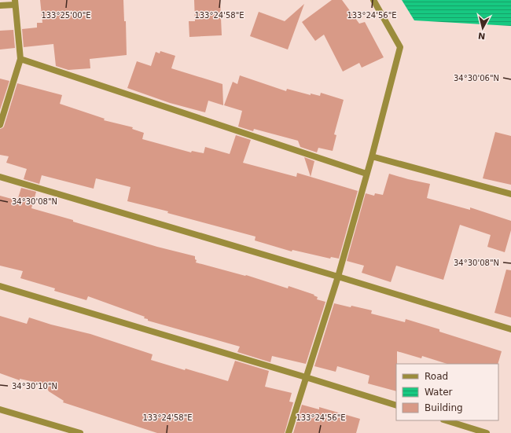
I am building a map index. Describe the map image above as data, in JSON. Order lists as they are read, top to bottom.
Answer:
{
  "legend": ["Road", "Water", "Building"],
  "north": "bottom",
  "coordinates": [
    "133°25'00\"E",
    "133°24'58\"E",
    "133°24'56\"E",
    "34°30'06\"N",
    "34°30'08\"N",
    "34°30'10\"N"
  ]
}
